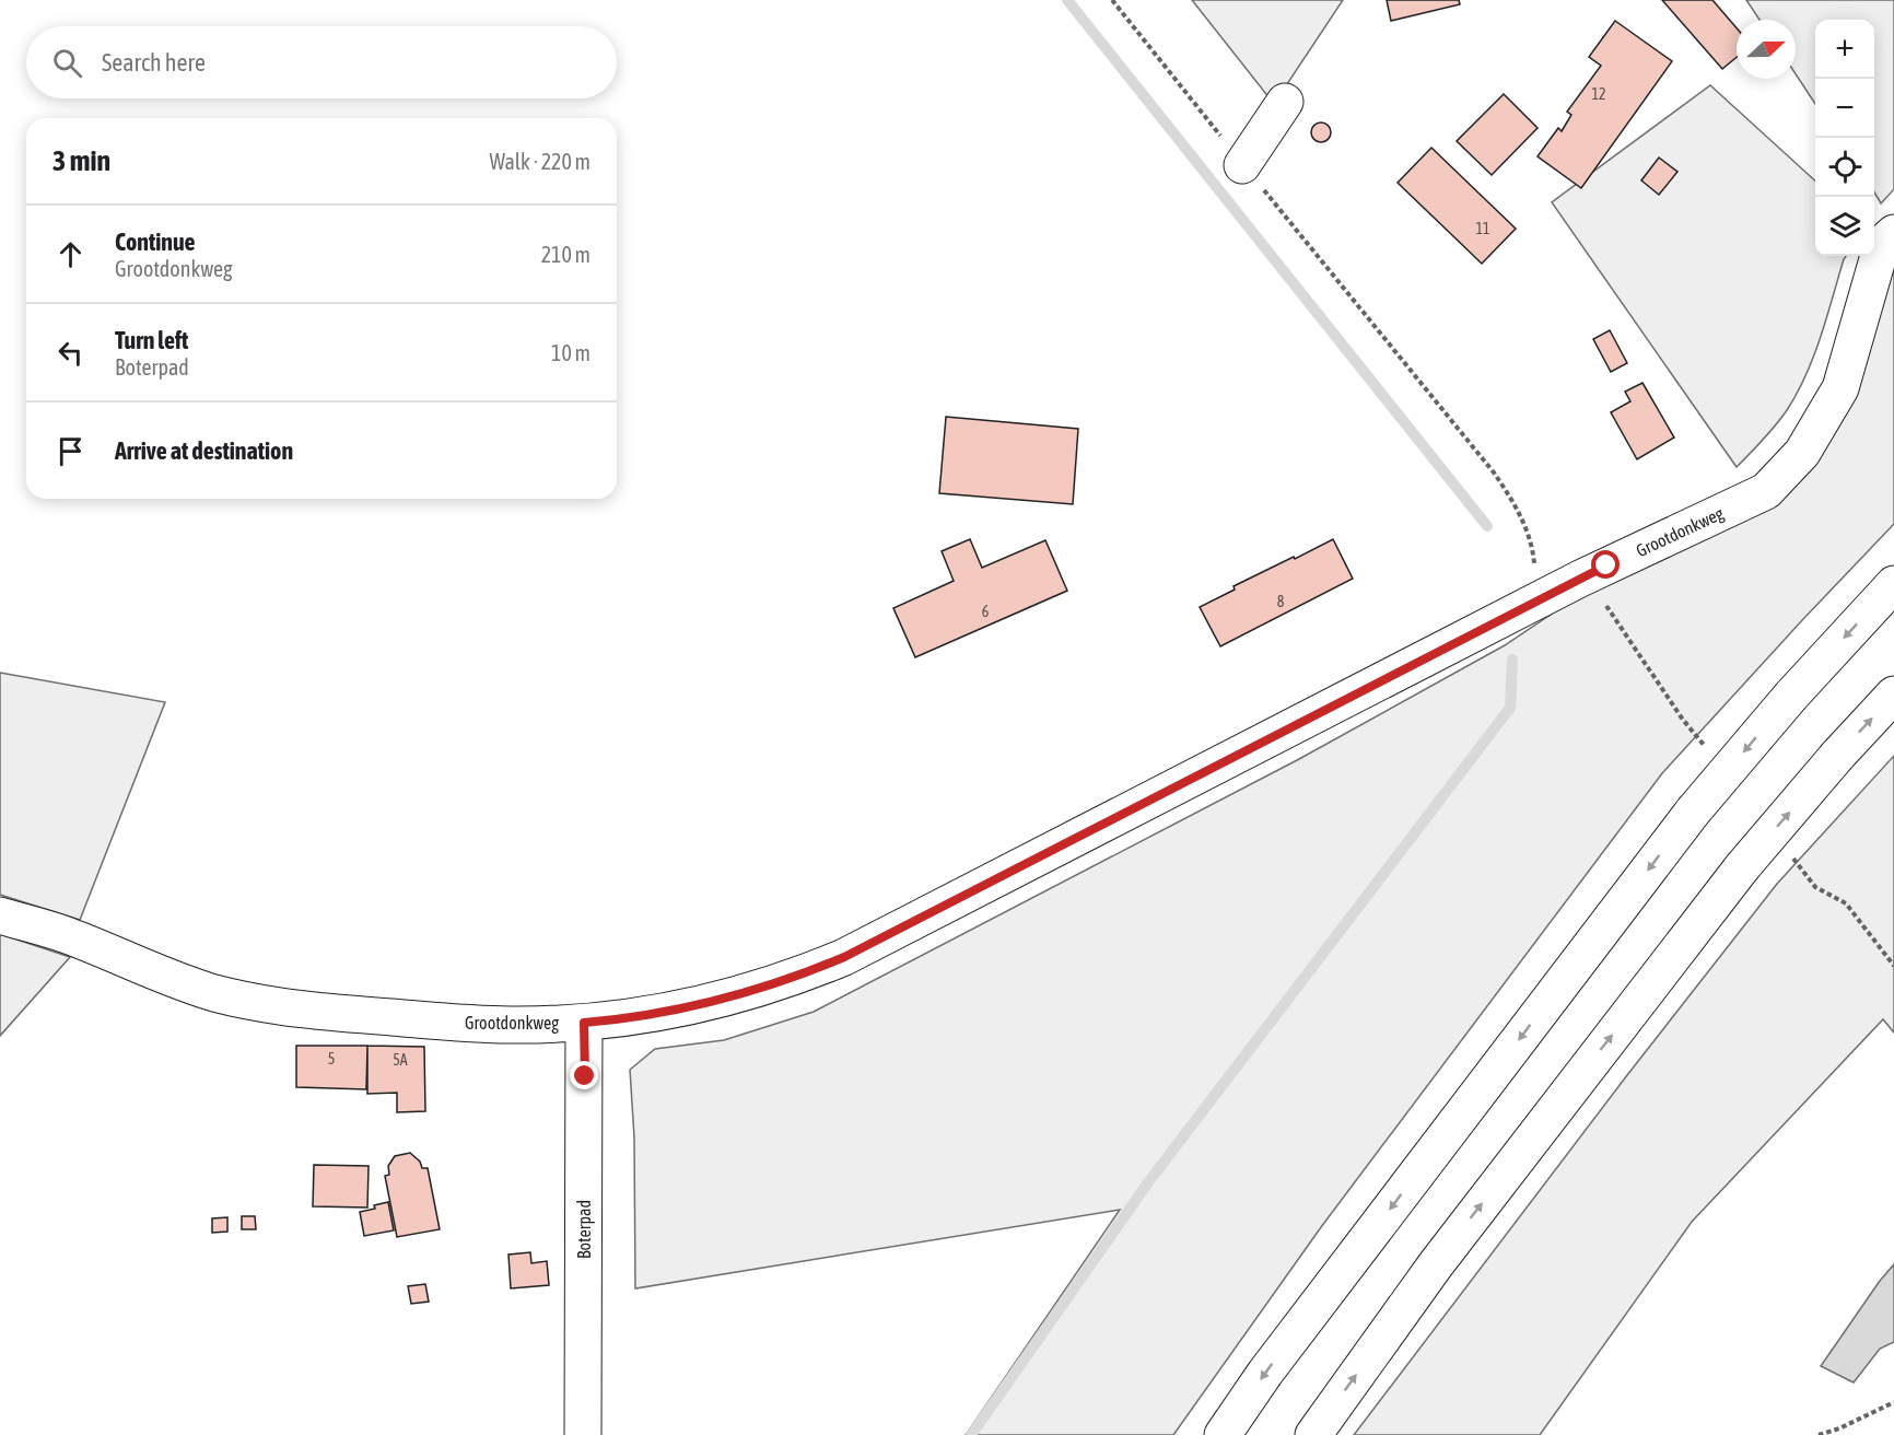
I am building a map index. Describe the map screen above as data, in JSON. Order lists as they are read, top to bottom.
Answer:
{
  "streets": {
    "main road": ["Grootdonkweg", "Boterpad"]
  },
  "crossings": [
    ["Grootdonkweg", "Boterpad"]
  ],
  "house_numbers": [
    "12",
    "11",
    "8",
    "6",
    "5",
    "5A"
  ],
  "north": "right",
  "page": {
    "map_buttons": ["+", "−"],
    "search": "Search here",
    "heading": ["3 min", "Walk · 220 m"],
    "list": [
      ["Continue", "Grootdonkweg", "210 m"],
      ["Turn left", "Boterpad", "10 m"],
      "Arrive at destination"
    ]
  }
}
